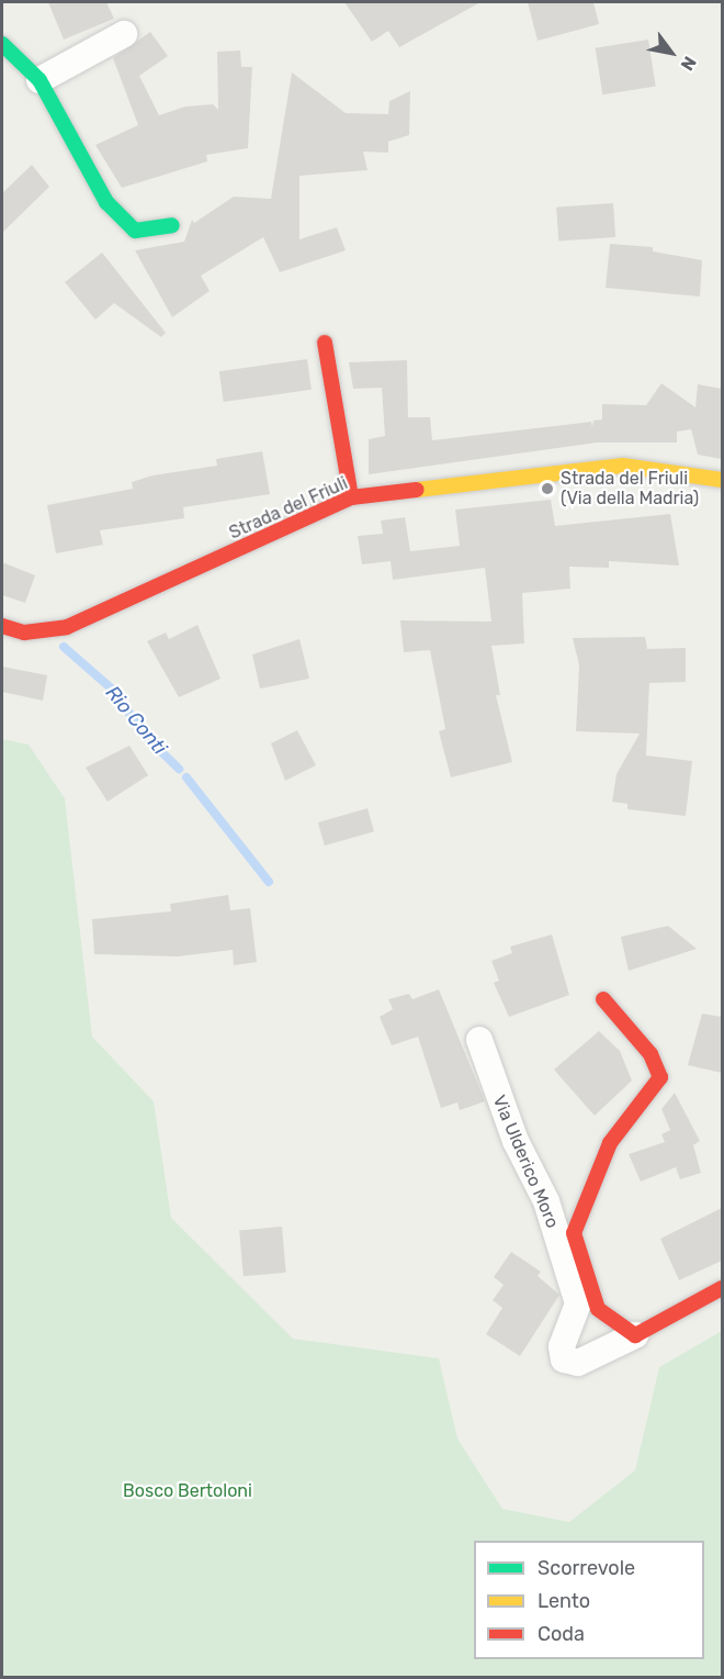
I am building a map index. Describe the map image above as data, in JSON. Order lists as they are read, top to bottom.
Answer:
{
  "streets": {
    "street": ["Strada del Friuli", "Via Ulderico Moro"]
  },
  "water": ["Rio Conti"],
  "parks": ["Bosco Bertoloni"],
  "places": ["Strada del Friuli (Via della Madria)"],
  "legend": ["Scorrevole", "Lento", "Coda"],
  "north": "bottom right"
}
